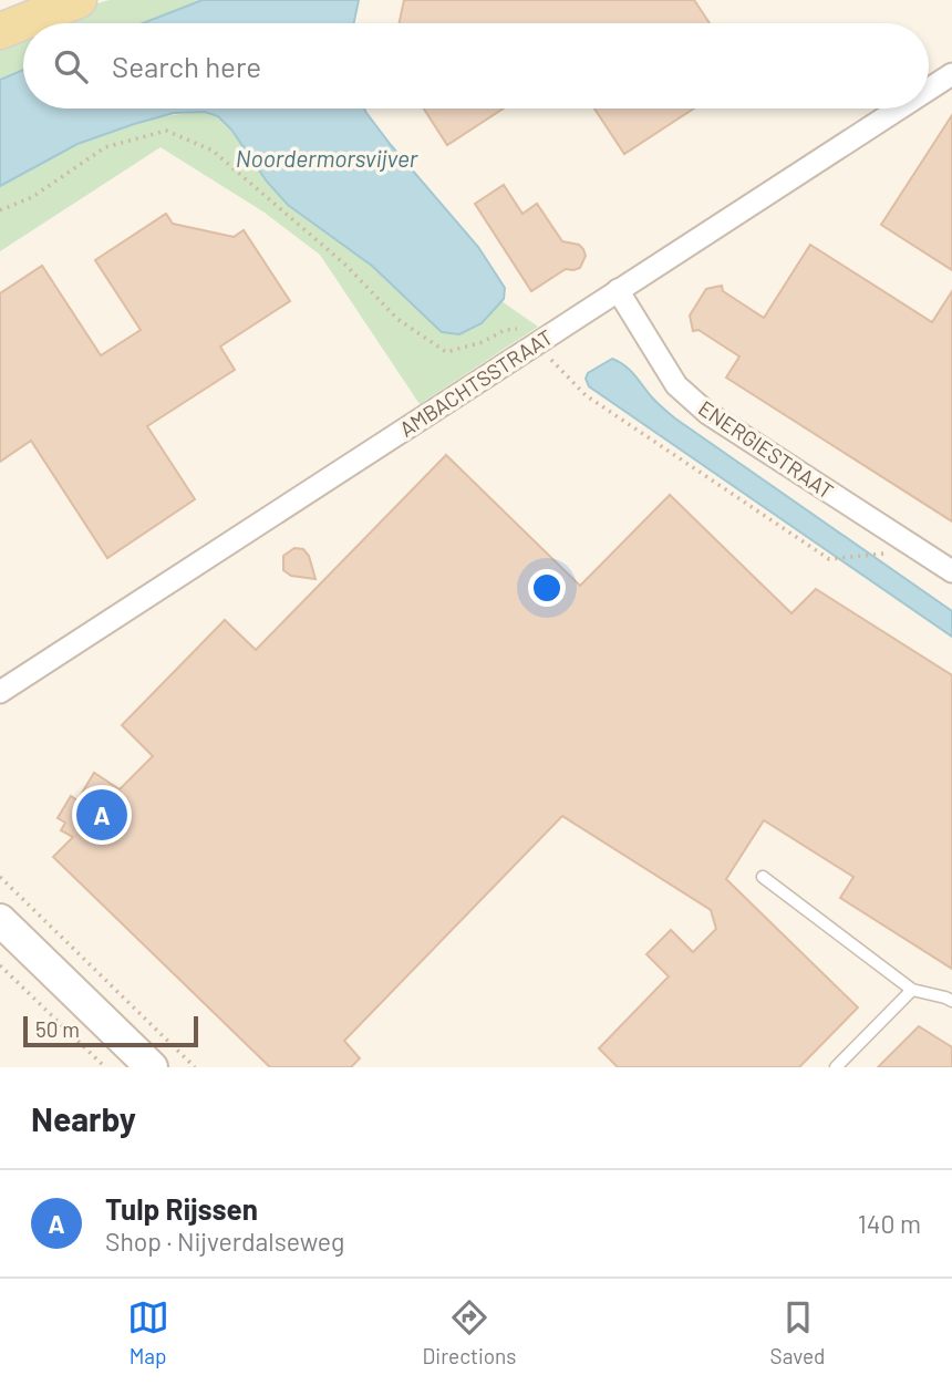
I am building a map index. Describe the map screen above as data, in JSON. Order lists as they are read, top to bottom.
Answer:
{
  "streets": {
    "street": ["AMBACHTSSTRAAT", "ENERGIESTRAAT"]
  },
  "crossings": [
    ["AMBACHTSSTRAAT", "ENERGIESTRAAT"]
  ],
  "water": ["Noordermorsvijver"],
  "scale_bar": "50 m",
  "page": {
    "search": "Search here",
    "pins": "A",
    "scale": "50 m",
    "heading": "Nearby",
    "list": [
      {
        "mark": "A",
        "name": "Tulp Rijssen",
        "note": "Shop · Nijverdalseweg",
        "value": "140 m"
      }
    ],
    "nav": ["Map", "Directions", "Saved"]
  }
}
